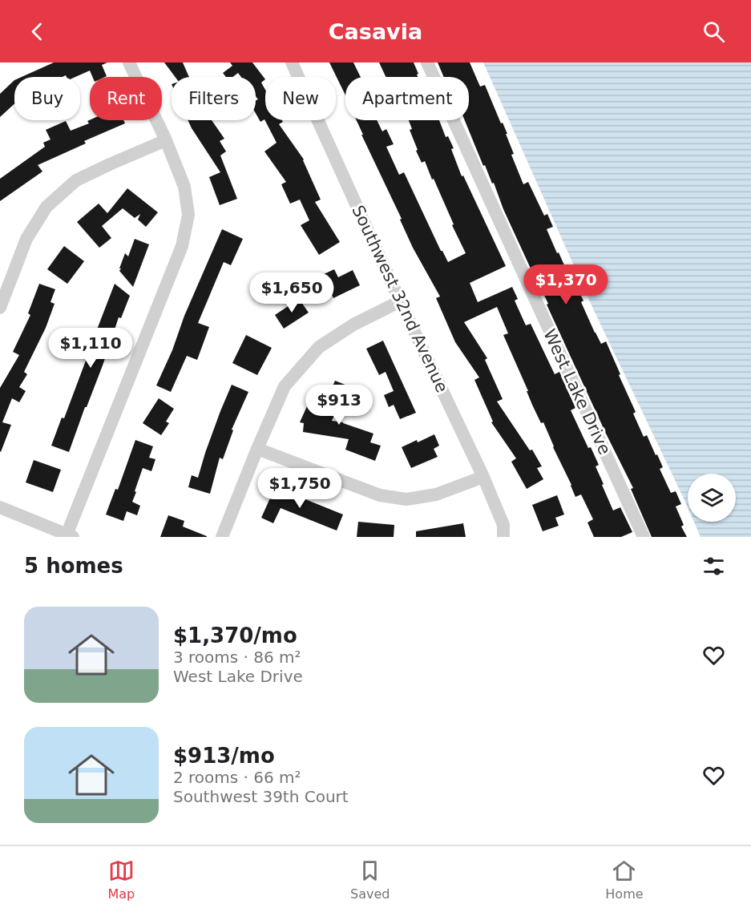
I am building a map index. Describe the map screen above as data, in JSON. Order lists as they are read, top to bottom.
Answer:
{
  "streets": {
    "street": ["Southwest 32nd Avenue", "West Lake Drive"]
  },
  "page": {
    "header": "Casavia",
    "chip": [
      "Buy",
      "Rent",
      "Filters",
      "New",
      "Apartment"
    ],
    "price": [
      "$1,370",
      "$1,650",
      "$1,110",
      "$913",
      "$1,750"
    ],
    "heading": "5 homes",
    "list": [
      {
        "name": "$1,370/mo",
        "note": "3 rooms · 86 m² · West Lake Drive"
      },
      {
        "name": "$913/mo",
        "note": "2 rooms · 66 m² · Southwest 39th Court"
      }
    ],
    "tabs": ["Map", "Saved", "Home"]
  }
}
